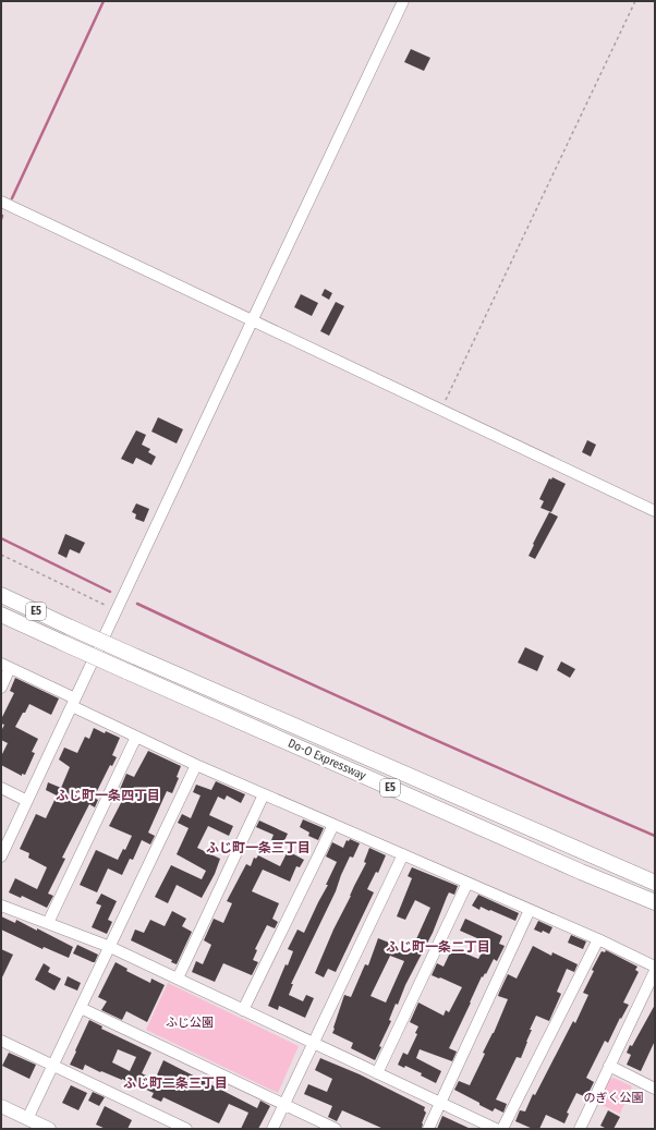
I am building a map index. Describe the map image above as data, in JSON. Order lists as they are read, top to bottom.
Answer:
{
  "streets": {
    "highway": ["E5", "Do-O Expressway"]
  },
  "districts": [
    "ふじ町一条四丁目",
    "ふじ町一条三丁目",
    "ふじ町一条二丁目",
    "ふじ町二条三丁目"
  ],
  "parks": ["ふじ公園", "のぎく公園"]
}
